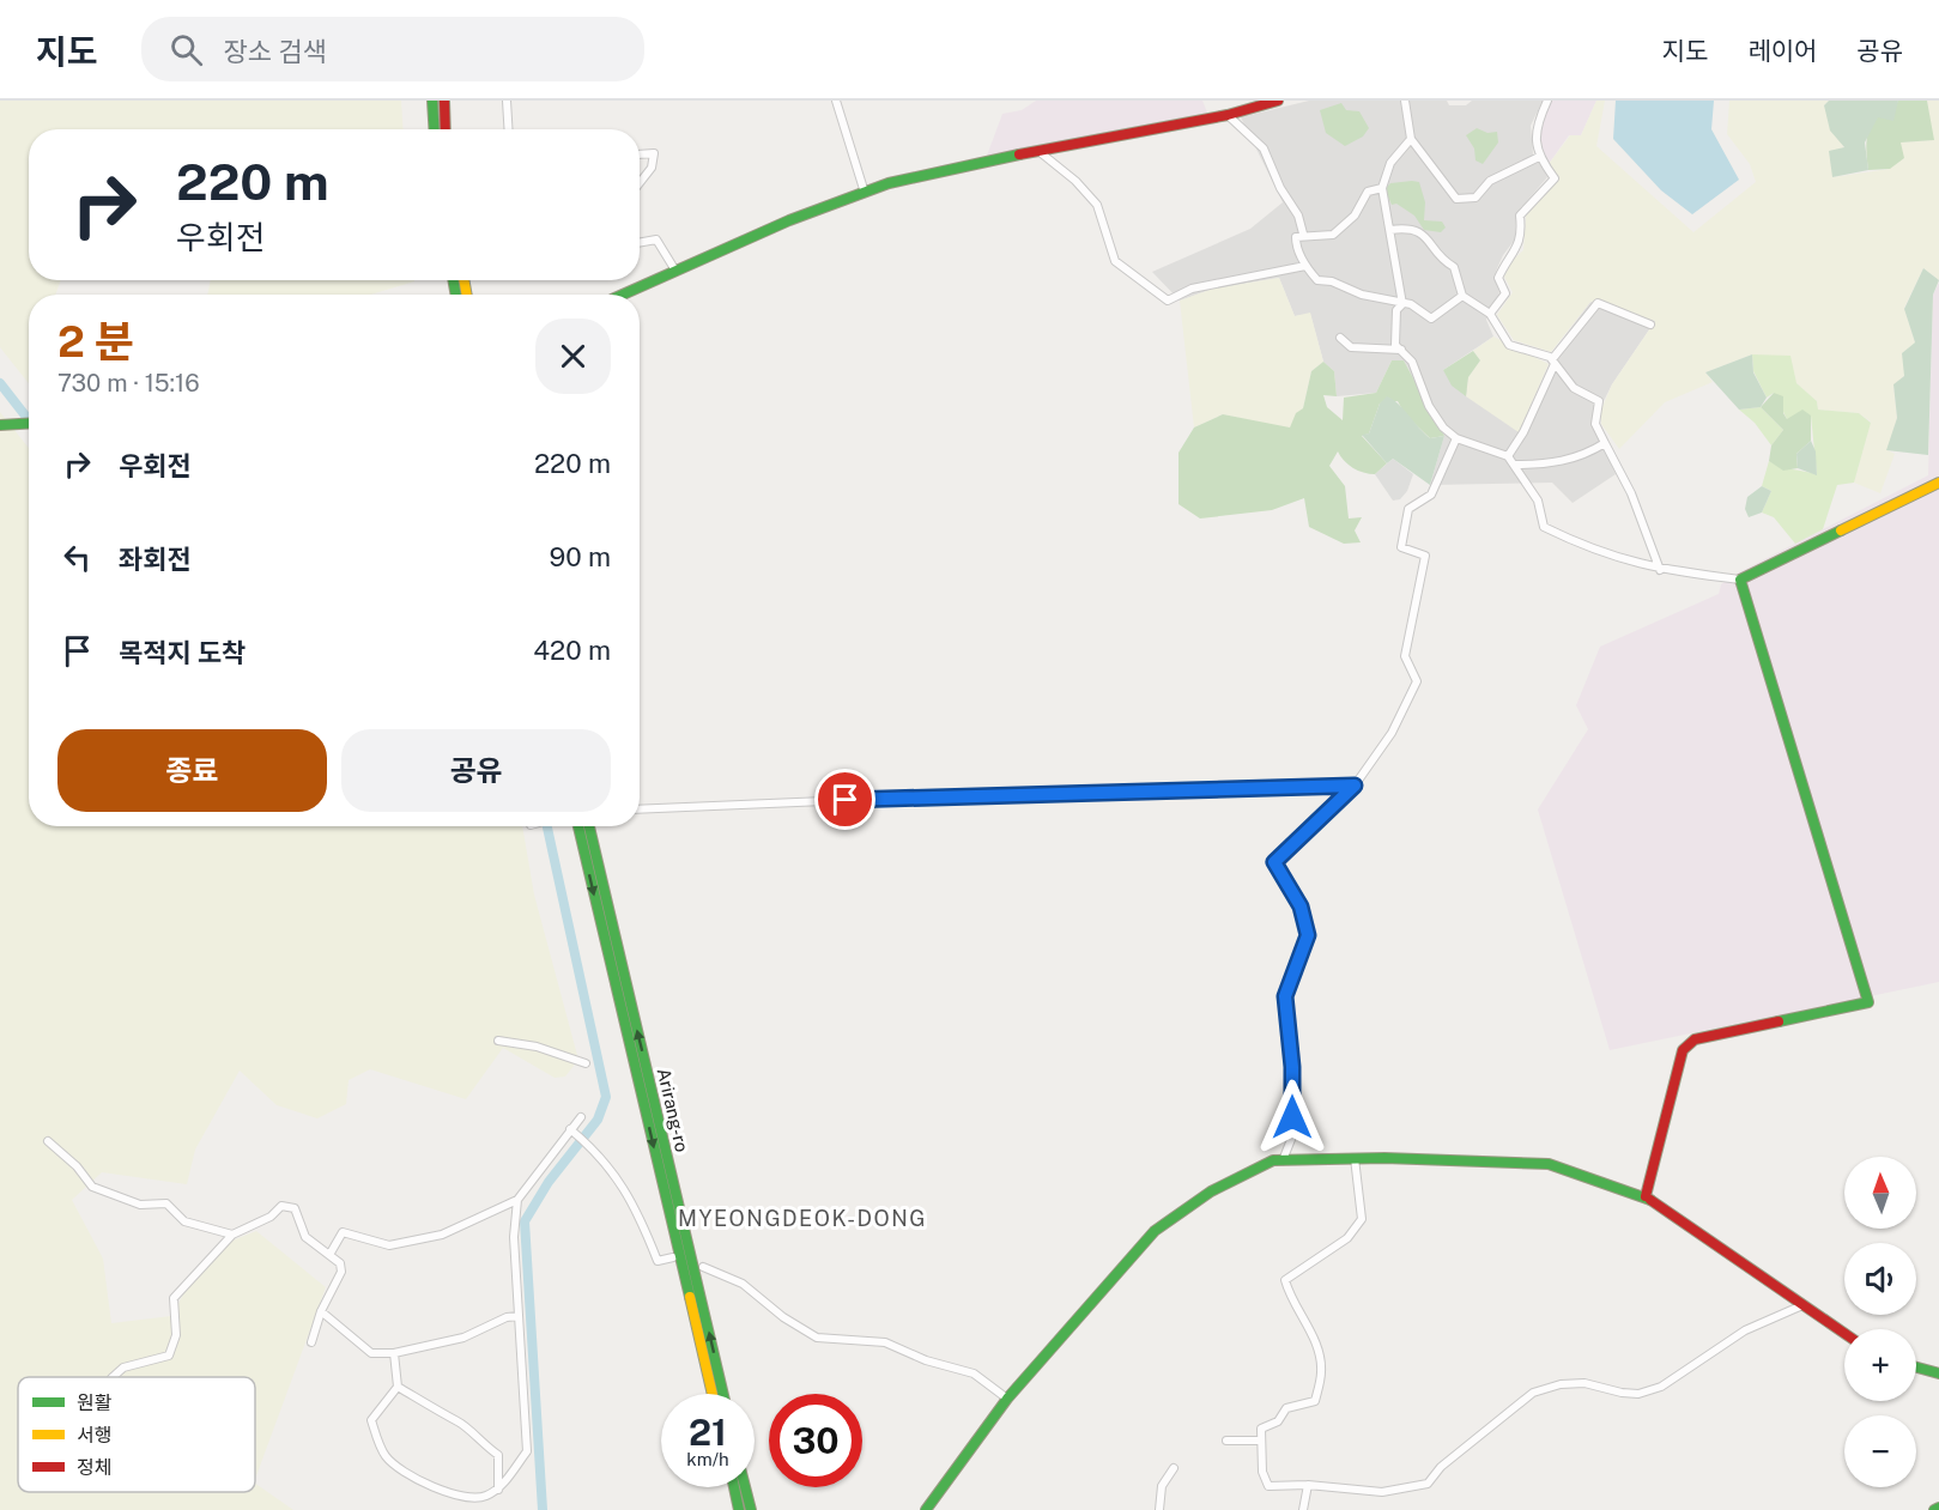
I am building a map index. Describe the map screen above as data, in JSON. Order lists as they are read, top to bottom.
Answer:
{
  "streets": {
    "main road": ["Arirang-ro"]
  },
  "districts": ["MYEONGDEOK-DONG"],
  "legend": ["원활", "서행", "정체"],
  "north": "top",
  "page": {
    "header": "지도",
    "search": "장소 검색",
    "nav": ["지도", "레이어", "공유"],
    "turn": ["220 m", "우회전"],
    "heading": ["2 분", "730 m · 15:16"],
    "list": [
      {
        "name": "우회전",
        "value": "220 m"
      },
      {
        "name": "좌회전",
        "value": "90 m"
      },
      {
        "name": "목적지 도착",
        "value": "420 m"
      }
    ],
    "buttons": ["종료", "공유"],
    "map_buttons": ["+", "−"],
    "speed": "21 km/h",
    "limit": "30"
  }
}
